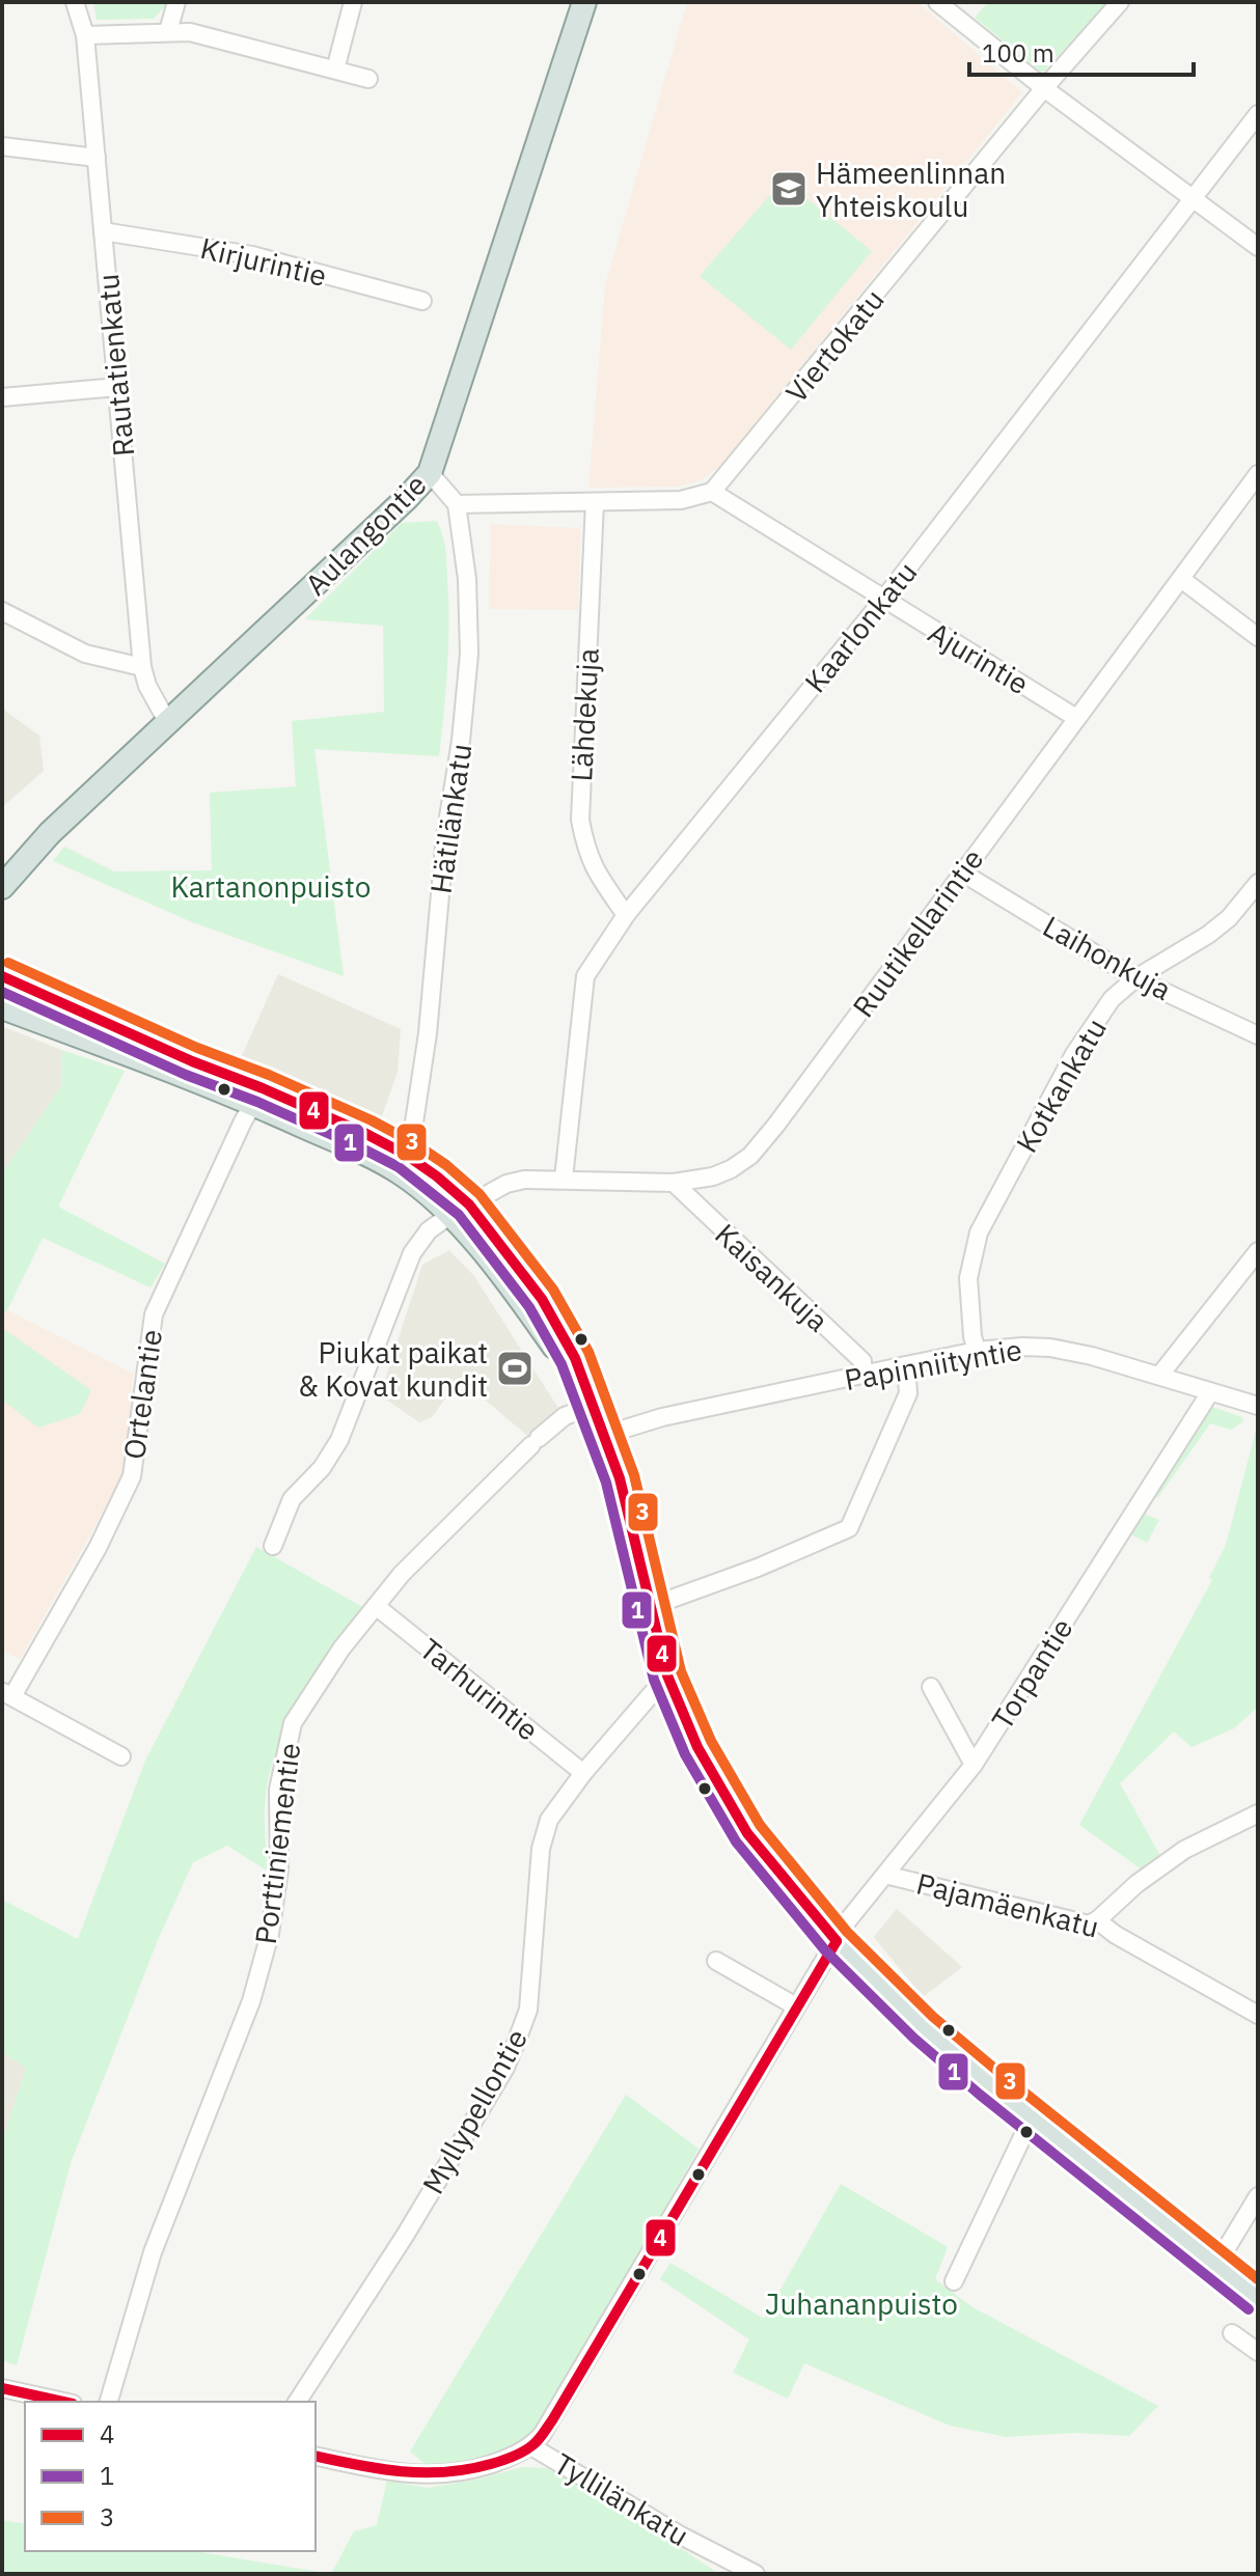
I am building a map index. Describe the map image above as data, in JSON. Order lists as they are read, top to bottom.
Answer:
{
  "streets": {
    "main road": ["Aulangontie"],
    "street": [
      "Kirjurintie",
      "Viertokatu",
      "Rautatienkatu",
      "Kaarlonkatu",
      "Ajurintie",
      "Lähdekuja",
      "Hätilänkatu",
      "Ruutikellarintie",
      "Laihonkuja",
      "Kotkankatu",
      "Kaisankuja",
      "Papinniityntie",
      "Ortelantie",
      "Torpantie",
      "Tarhurintie",
      "Porttiniementie",
      "Pajamäenkatu",
      "Myllypellontie",
      "Tyllilänkatu"
    ]
  },
  "crossings": [
    ["Kirjurintie", "Rautatienkatu"],
    ["Viertokatu", "Ajurintie"],
    ["Rautatienkatu", "Aulangontie"],
    ["Kaarlonkatu", "Ajurintie"],
    ["Kaarlonkatu", "Lähdekuja"],
    ["Kaarlonkatu", "Ruutikellarintie"],
    ["Ajurintie", "Ruutikellarintie"],
    ["Ruutikellarintie", "Laihonkuja"],
    ["Ruutikellarintie", "Kaisankuja"],
    ["Laihonkuja", "Kotkankatu"],
    ["Kotkankatu", "Papinniityntie"],
    ["Kaisankuja", "Papinniityntie"],
    ["Papinniityntie", "Torpantie"],
    ["Torpantie", "Pajamäenkatu"],
    ["Torpantie", "Tyllilänkatu"],
    ["Tarhurintie", "Porttiniementie"],
    ["Tarhurintie", "Myllypellontie"]
  ],
  "parks": ["Kartanonpuisto", "Juhananpuisto"],
  "places": {
    "school or university": ["Hämeenlinnan Yhteiskoulu"],
    "sports": ["Piukat paikat & Kovat kundit"]
  },
  "lines": ["transit line 3", "transit line 4", "transit line 1"],
  "legend": ["4", "1", "3"],
  "scale_bar": "100 m"
}
